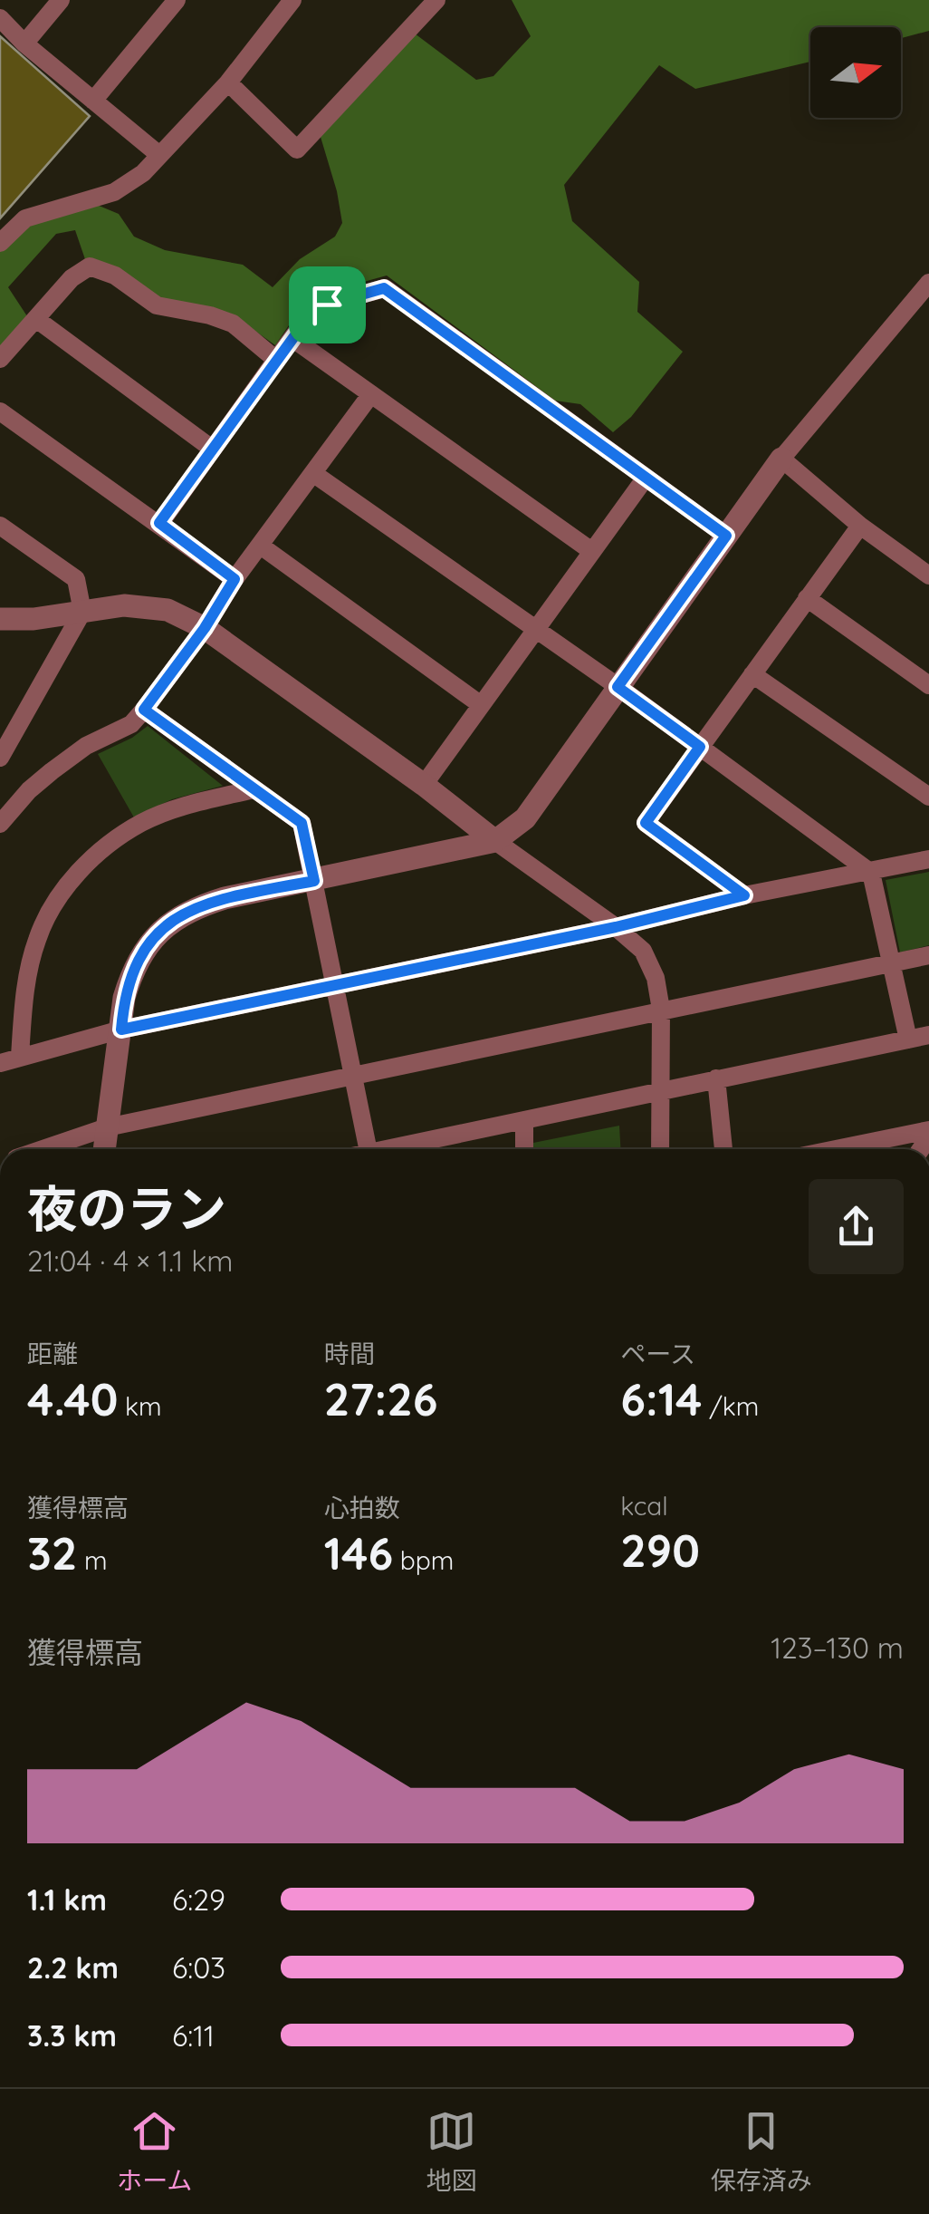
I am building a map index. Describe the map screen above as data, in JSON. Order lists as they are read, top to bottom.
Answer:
{
  "north": "right",
  "page": {
    "heading": ["夜のラン", "21:04 · 4 × 1.1 km"],
    "stats": [
      ["距離", "4.40 km"],
      ["時間", "27:26"],
      ["ペース", "6:14 /km"],
      ["獲得標高", "32 m"],
      ["心拍数", "146 bpm"],
      ["kcal", "290"]
    ],
    "chart": ["獲得標高", "123–130 m"],
    "list": [
      {
        "name": "1.1 km",
        "note": "6:29"
      },
      {
        "name": "2.2 km",
        "note": "6:03"
      },
      {
        "name": "3.3 km",
        "note": "6:11"
      }
    ],
    "tabs": ["ホーム", "地図", "保存済み"]
  }
}
